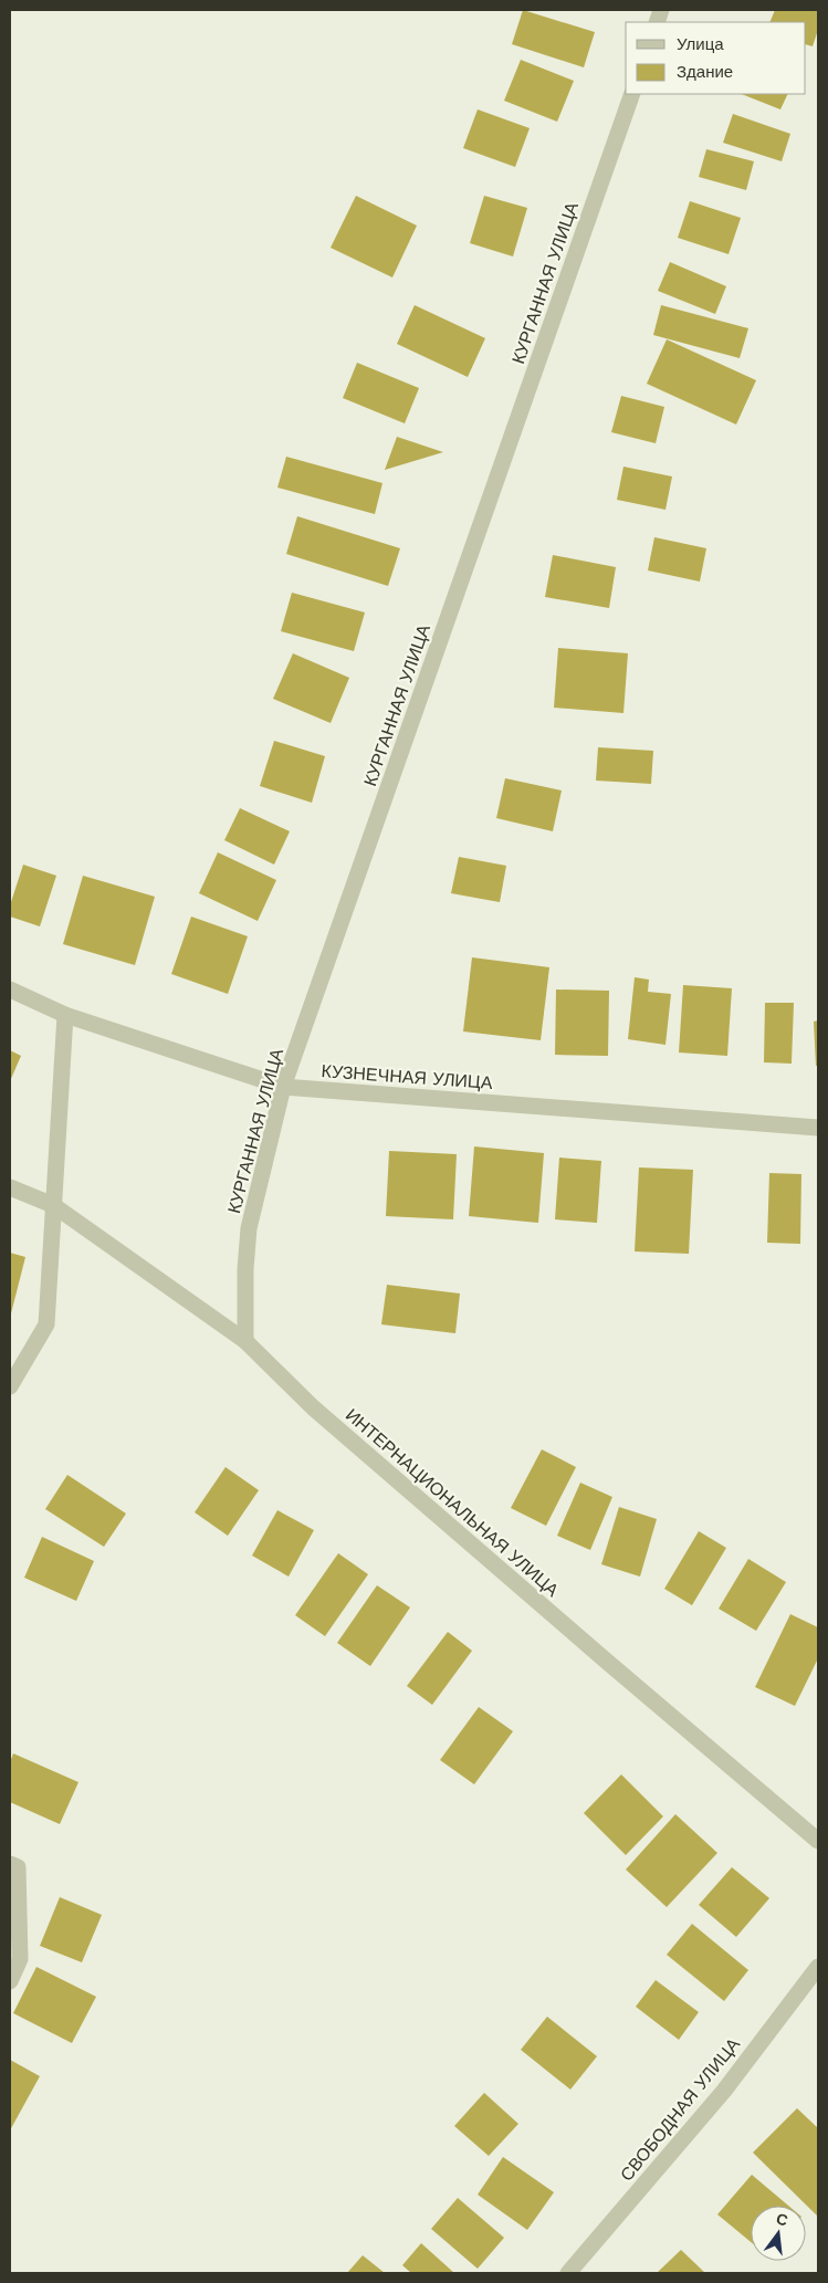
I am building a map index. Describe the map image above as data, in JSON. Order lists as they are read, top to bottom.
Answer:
{
  "streets": {
    "street": [
      "КУРГАННАЯ УЛИЦА",
      "КУЗНЕЧНАЯ УЛИЦА",
      "ИНТЕРНАЦИОНАЛЬНАЯ УЛИЦА",
      "СВОБОДНАЯ УЛИЦА"
    ]
  },
  "crossings": [
    ["КУРГАННАЯ УЛИЦА", "КУЗНЕЧНАЯ УЛИЦА"],
    ["КУРГАННАЯ УЛИЦА", "ИНТЕРНАЦИОНАЛЬНАЯ УЛИЦА"]
  ],
  "legend": ["Улица", "Здание"],
  "north": "top"
}
